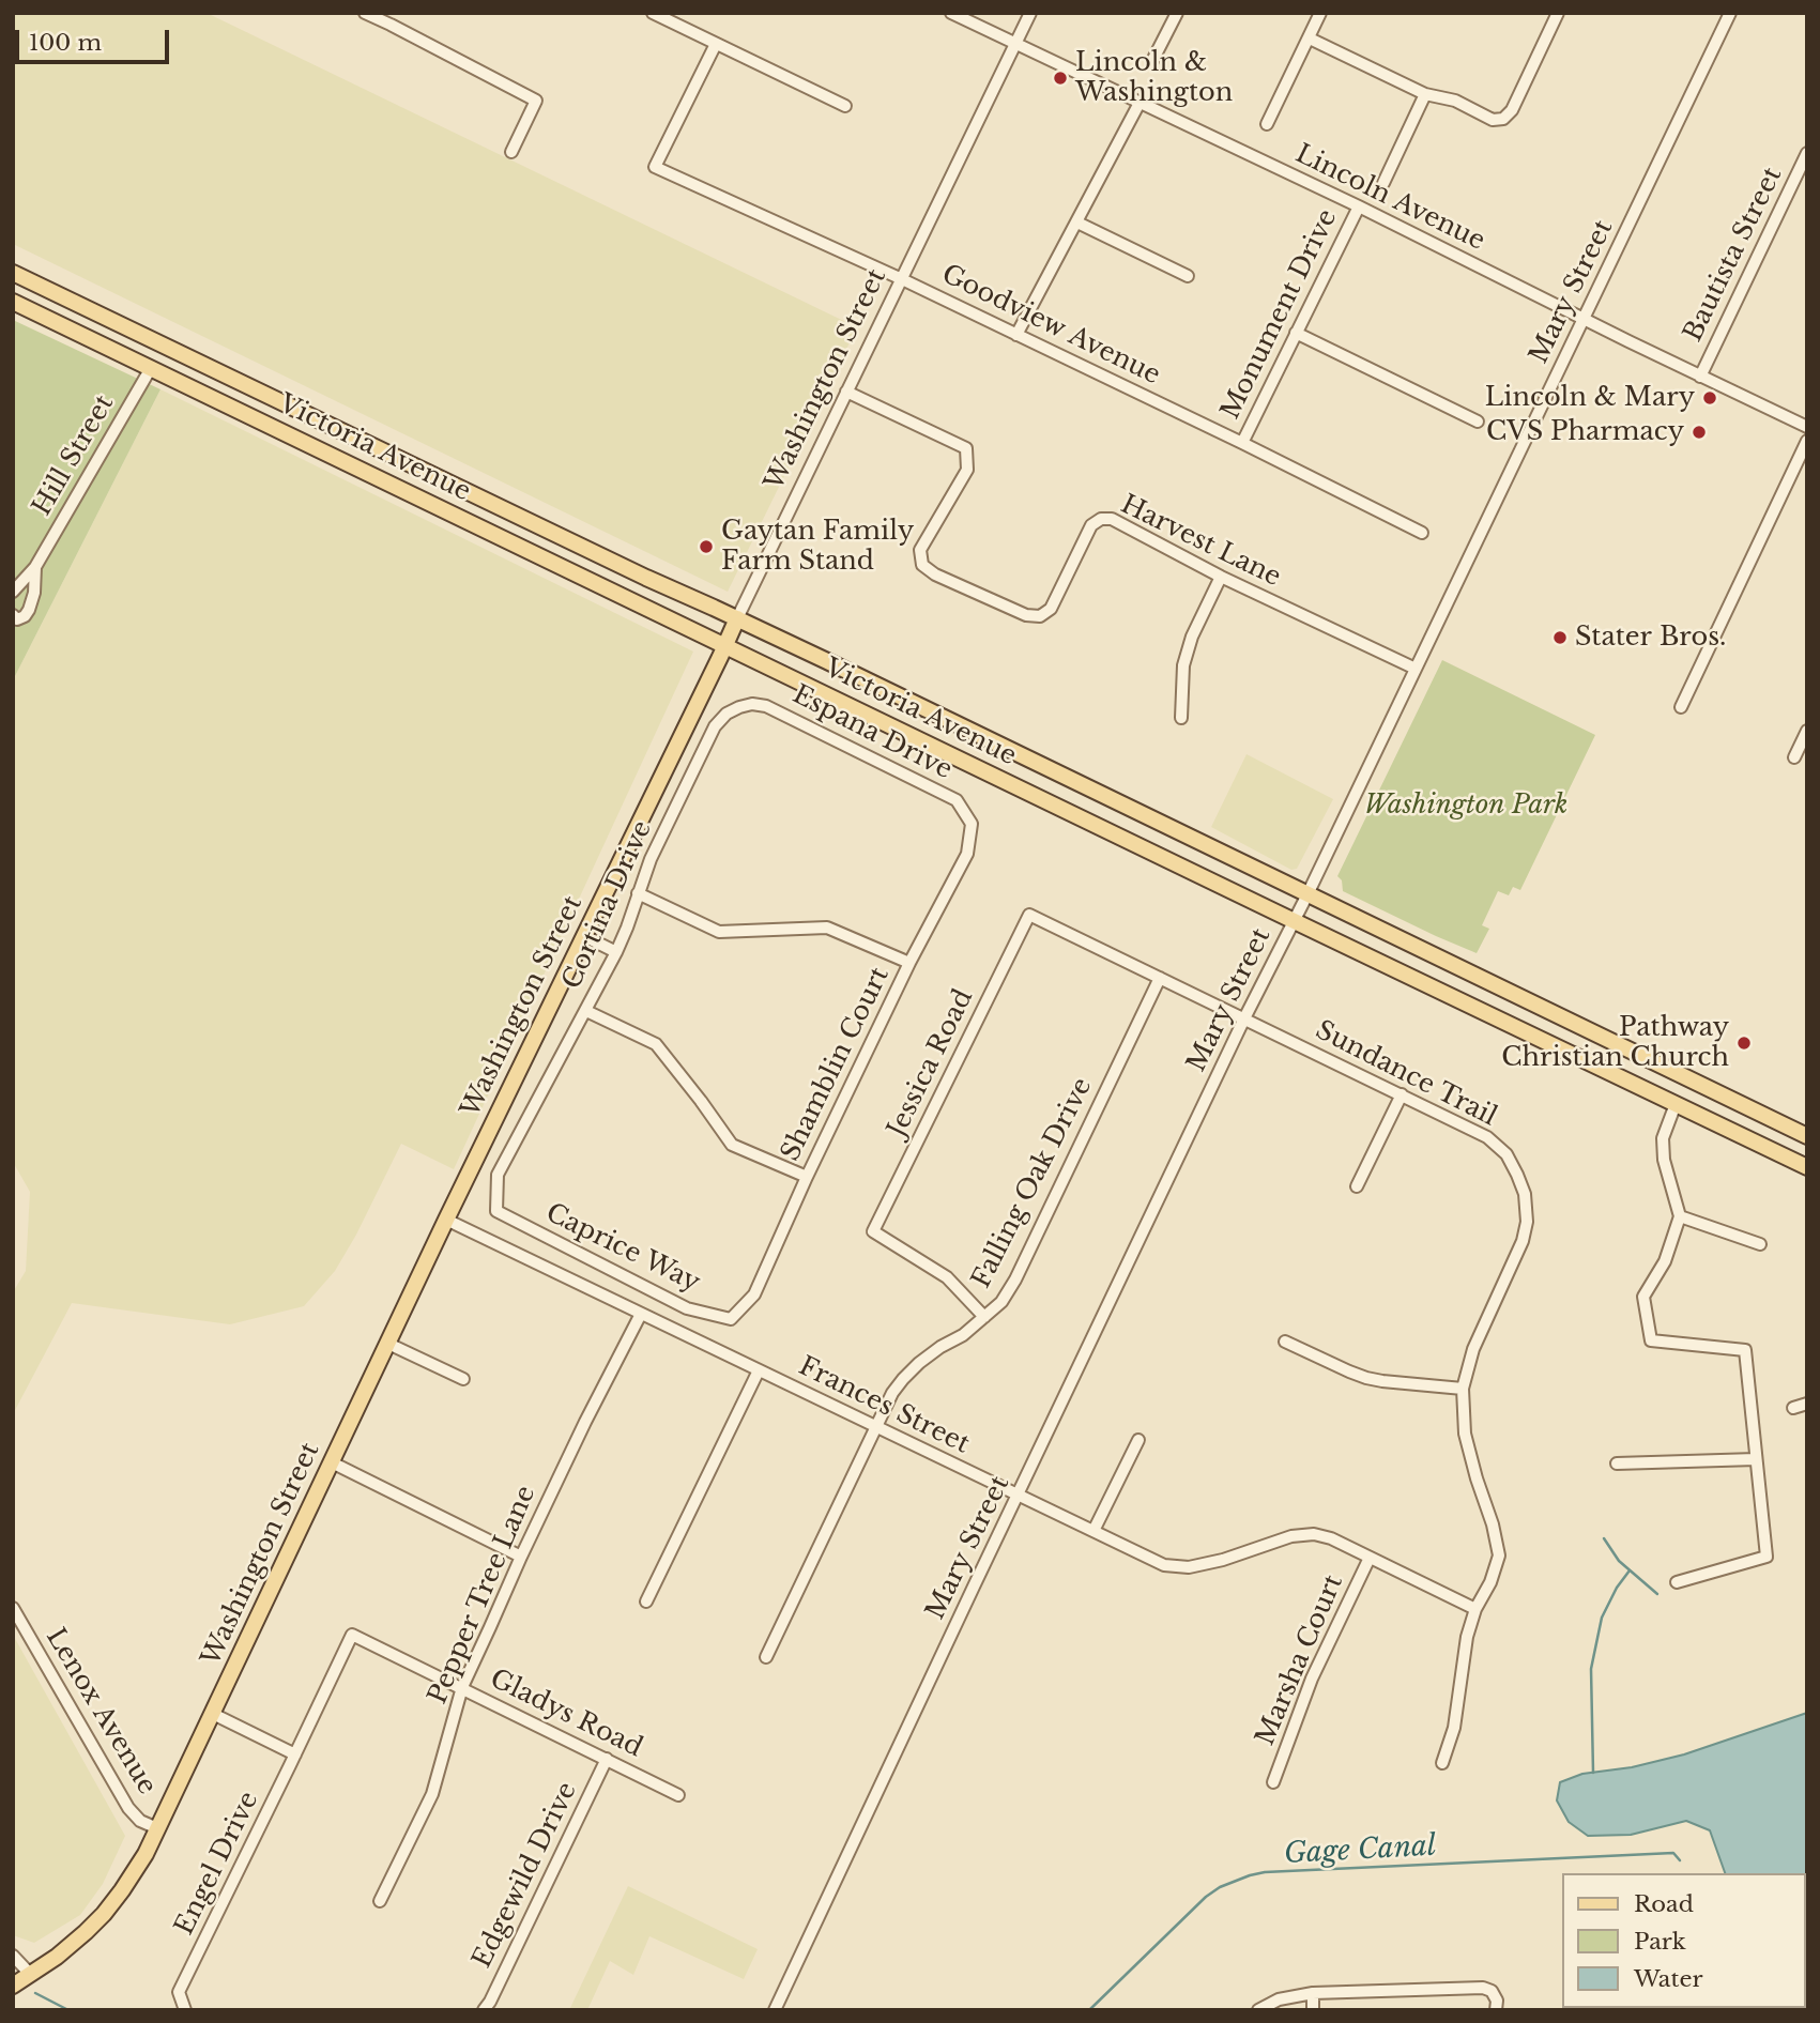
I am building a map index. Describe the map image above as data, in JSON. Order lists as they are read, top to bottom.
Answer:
{
  "streets": {
    "main road": ["Washington Street", "Victoria Avenue"],
    "street": [
      "Lincoln Avenue",
      "Bautista Street",
      "Mary Street",
      "Monument Drive",
      "Goodview Avenue",
      "Hill Street",
      "Harvest Lane",
      "Espana Drive",
      "Cortina Drive",
      "Jessica Road",
      "Shamblin Court",
      "Sundance Trail",
      "Falling Oak Drive",
      "Caprice Way",
      "Frances Street",
      "Pepper Tree Lane",
      "Marsha Court",
      "Lenox Avenue",
      "Gladys Road",
      "Engel Drive",
      "Edgewild Drive"
    ]
  },
  "crossings": [
    ["Lincoln Avenue", "Bautista Street"],
    ["Lincoln Avenue", "Mary Street"],
    ["Lincoln Avenue", "Monument Drive"],
    ["Lincoln Avenue", "Washington Street"],
    ["Mary Street", "Victoria Avenue"],
    ["Mary Street", "Harvest Lane"],
    ["Mary Street", "Sundance Trail"],
    ["Mary Street", "Frances Street"],
    ["Monument Drive", "Goodview Avenue"],
    ["Goodview Avenue", "Washington Street"],
    ["Washington Street", "Victoria Avenue"],
    ["Washington Street", "Harvest Lane"],
    ["Washington Street", "Frances Street"],
    ["Washington Street", "Lenox Avenue"],
    ["Victoria Avenue", "Hill Street"],
    ["Espana Drive", "Cortina Drive"],
    ["Espana Drive", "Shamblin Court"],
    ["Cortina Drive", "Caprice Way"],
    ["Jessica Road", "Sundance Trail"],
    ["Jessica Road", "Falling Oak Drive"],
    ["Shamblin Court", "Caprice Way"],
    ["Sundance Trail", "Falling Oak Drive"],
    ["Sundance Trail", "Frances Street"],
    ["Falling Oak Drive", "Frances Street"],
    ["Frances Street", "Pepper Tree Lane"],
    ["Frances Street", "Marsha Court"],
    ["Pepper Tree Lane", "Gladys Road"],
    ["Gladys Road", "Engel Drive"],
    ["Gladys Road", "Edgewild Drive"]
  ],
  "water": ["Gage Canal"],
  "parks": ["Washington Park"],
  "places": [
    "Lincoln & Washington",
    "Lincoln & Mary",
    "CVS Pharmacy",
    "Gaytan Family Farm Stand",
    "Stater Bros.",
    "Pathway Christian Church"
  ],
  "legend": ["Road", "Park", "Water"],
  "scale_bar": "100 m"
}
